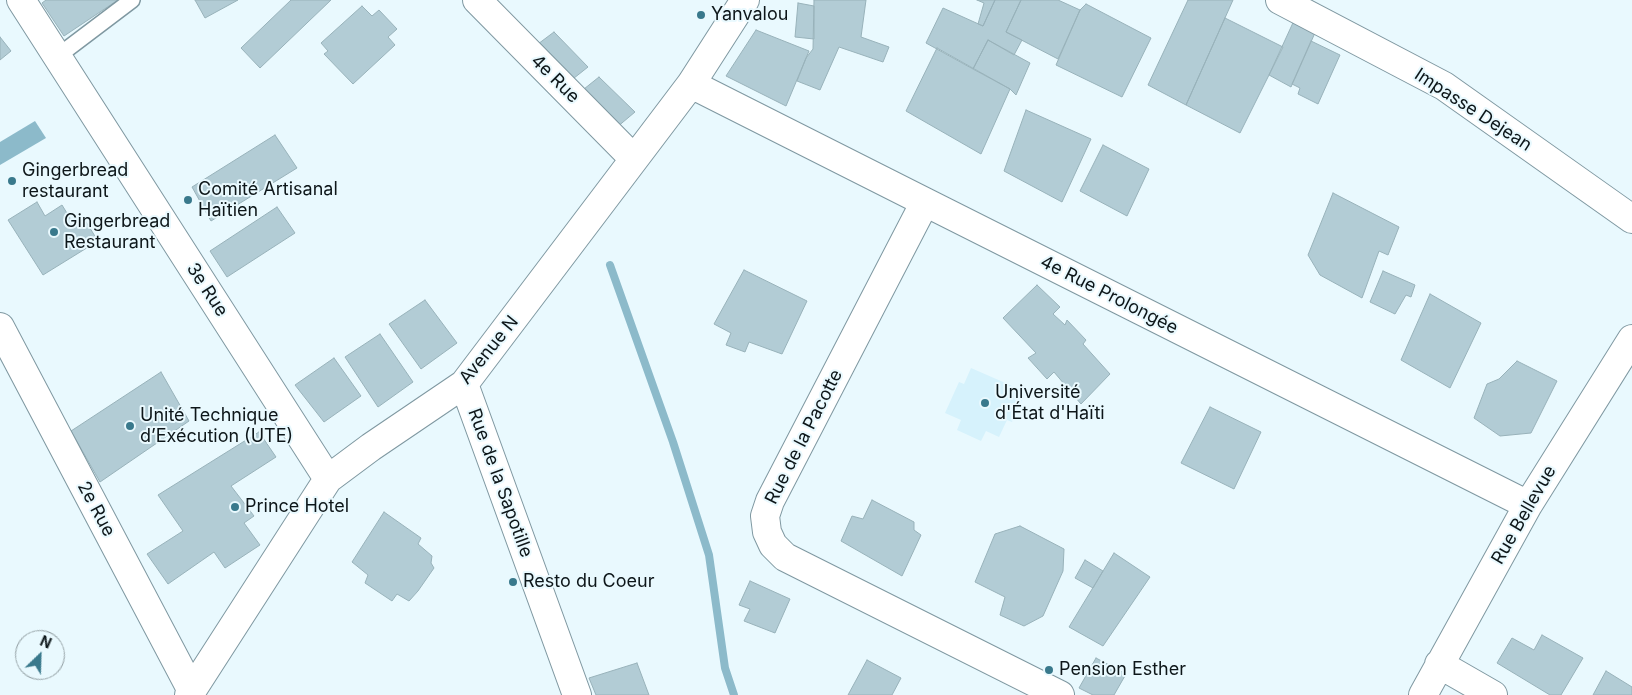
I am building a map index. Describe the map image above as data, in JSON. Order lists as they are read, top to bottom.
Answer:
{
  "streets": {
    "street": [
      "4e Rue",
      "Impasse Dejean",
      "3e Rue",
      "4e Rue Prolongée",
      "Avenue N",
      "Rue de la Pacotte",
      "Rue de la Sapotille",
      "2e Rue",
      "Rue Bellevue"
    ]
  },
  "crossings": [
    ["4e Rue", "Avenue N"],
    ["3e Rue", "Avenue N"],
    ["4e Rue Prolongée", "Avenue N"],
    ["4e Rue Prolongée", "Rue de la Pacotte"],
    ["4e Rue Prolongée", "Rue Bellevue"],
    ["Avenue N", "Rue de la Sapotille"],
    ["Avenue N", "2e Rue"]
  ],
  "places": [
    "Yanvalou",
    "Gingerbread restaurant",
    "Comité Artisanal Haïtien",
    "Gingerbread Restaurant",
    "Université d'État d'Haïti",
    "Unité Technique d’Exécution (UTE)",
    "Prince Hotel",
    "Resto du Coeur",
    "Pension Esther"
  ],
  "north": "top right"
}
